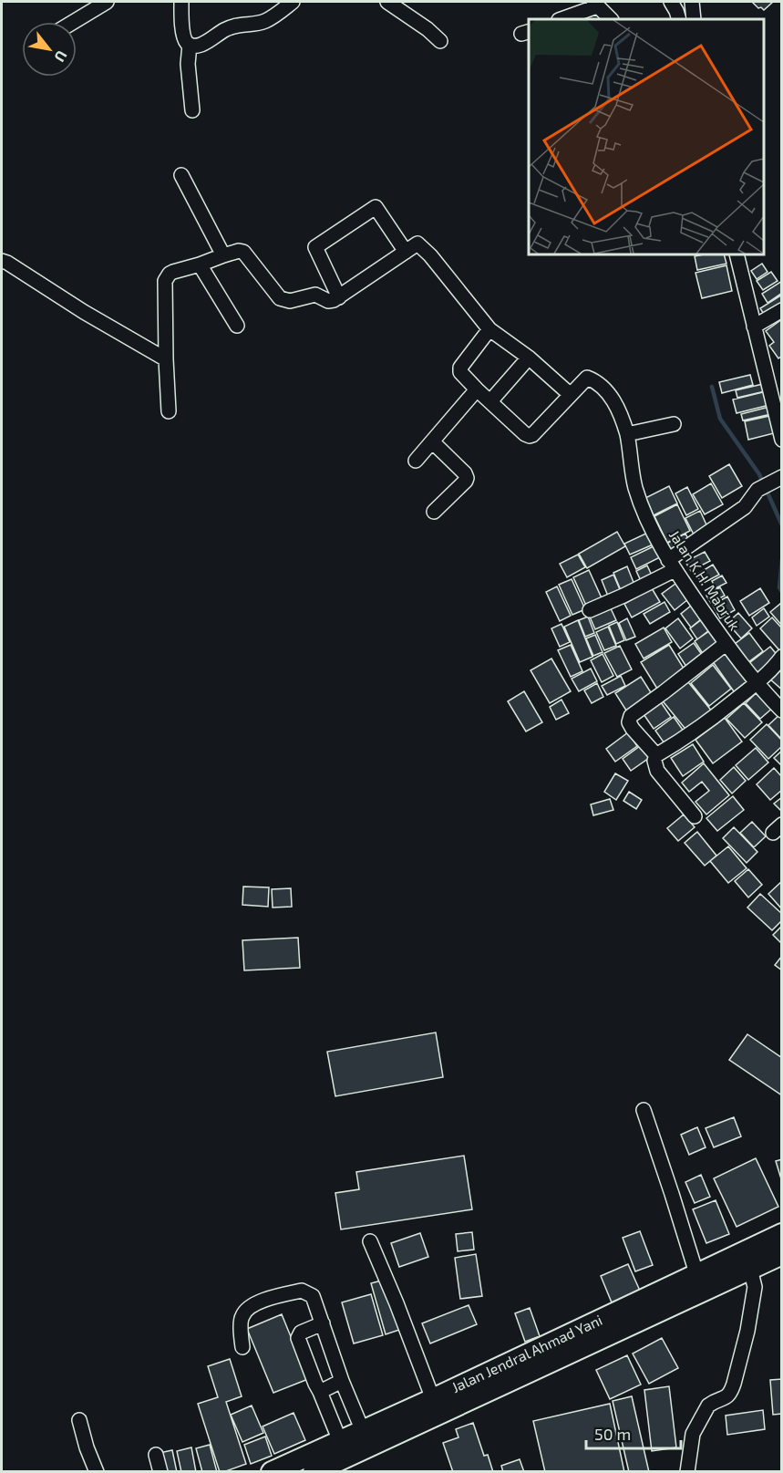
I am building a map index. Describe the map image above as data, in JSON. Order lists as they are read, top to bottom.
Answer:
{
  "streets": {
    "highway": ["Jalan Jendral Ahmad Yani"],
    "street": ["Jalan K.H. Mabruk"]
  },
  "scale_bar": "50 m",
  "north": "bottom right"
}
